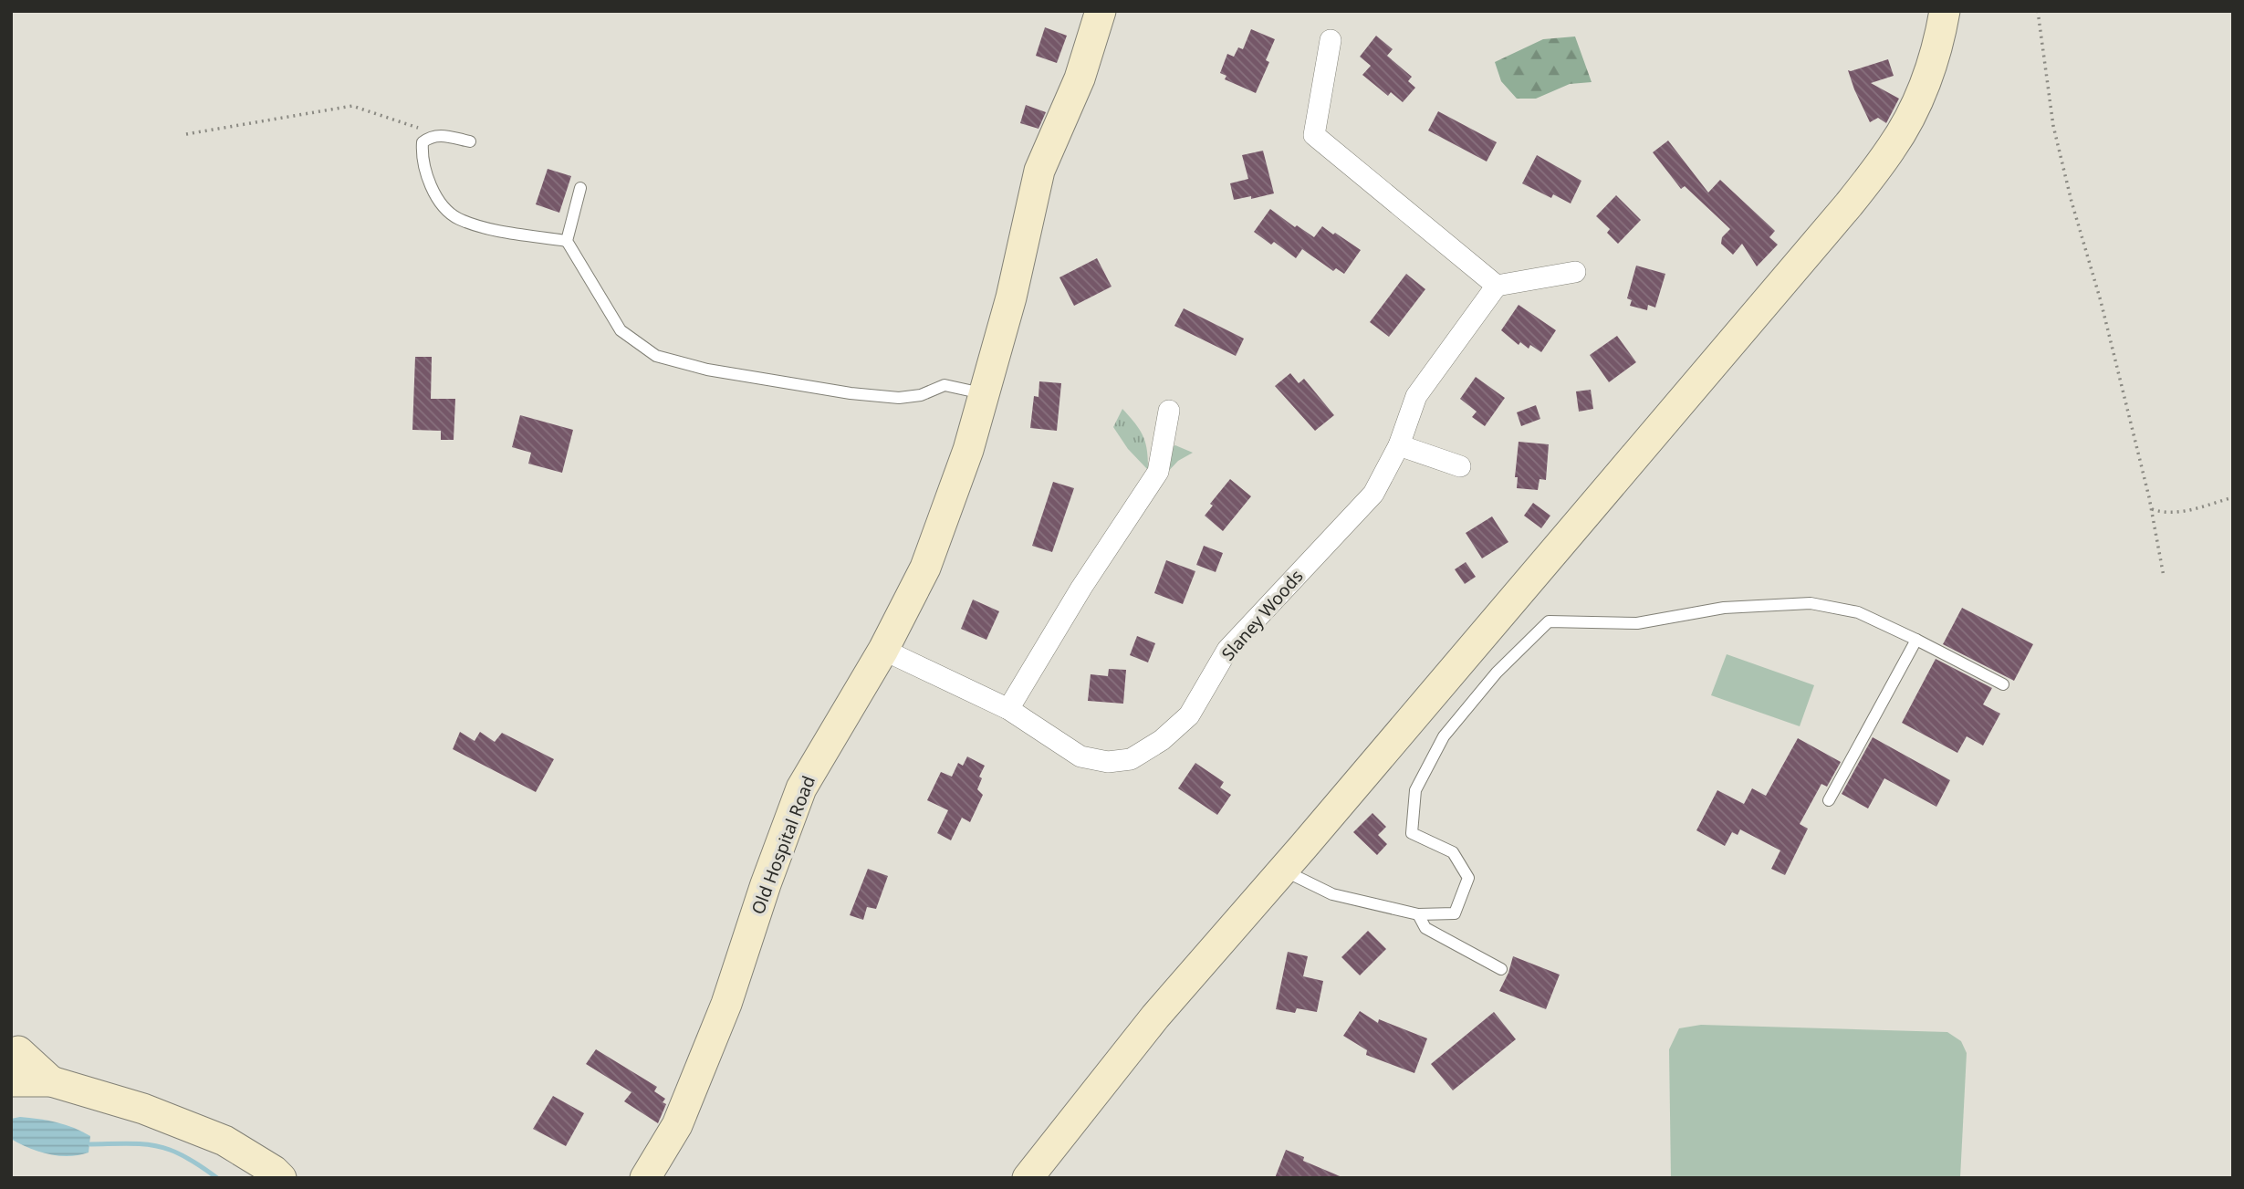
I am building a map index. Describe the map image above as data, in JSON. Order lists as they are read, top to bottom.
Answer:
{
  "streets": {
    "street": ["Slaney Woods", "Old Hospital Road"]
  },
  "crossings": [
    ["Slaney Woods", "Old Hospital Road"]
  ]
}
